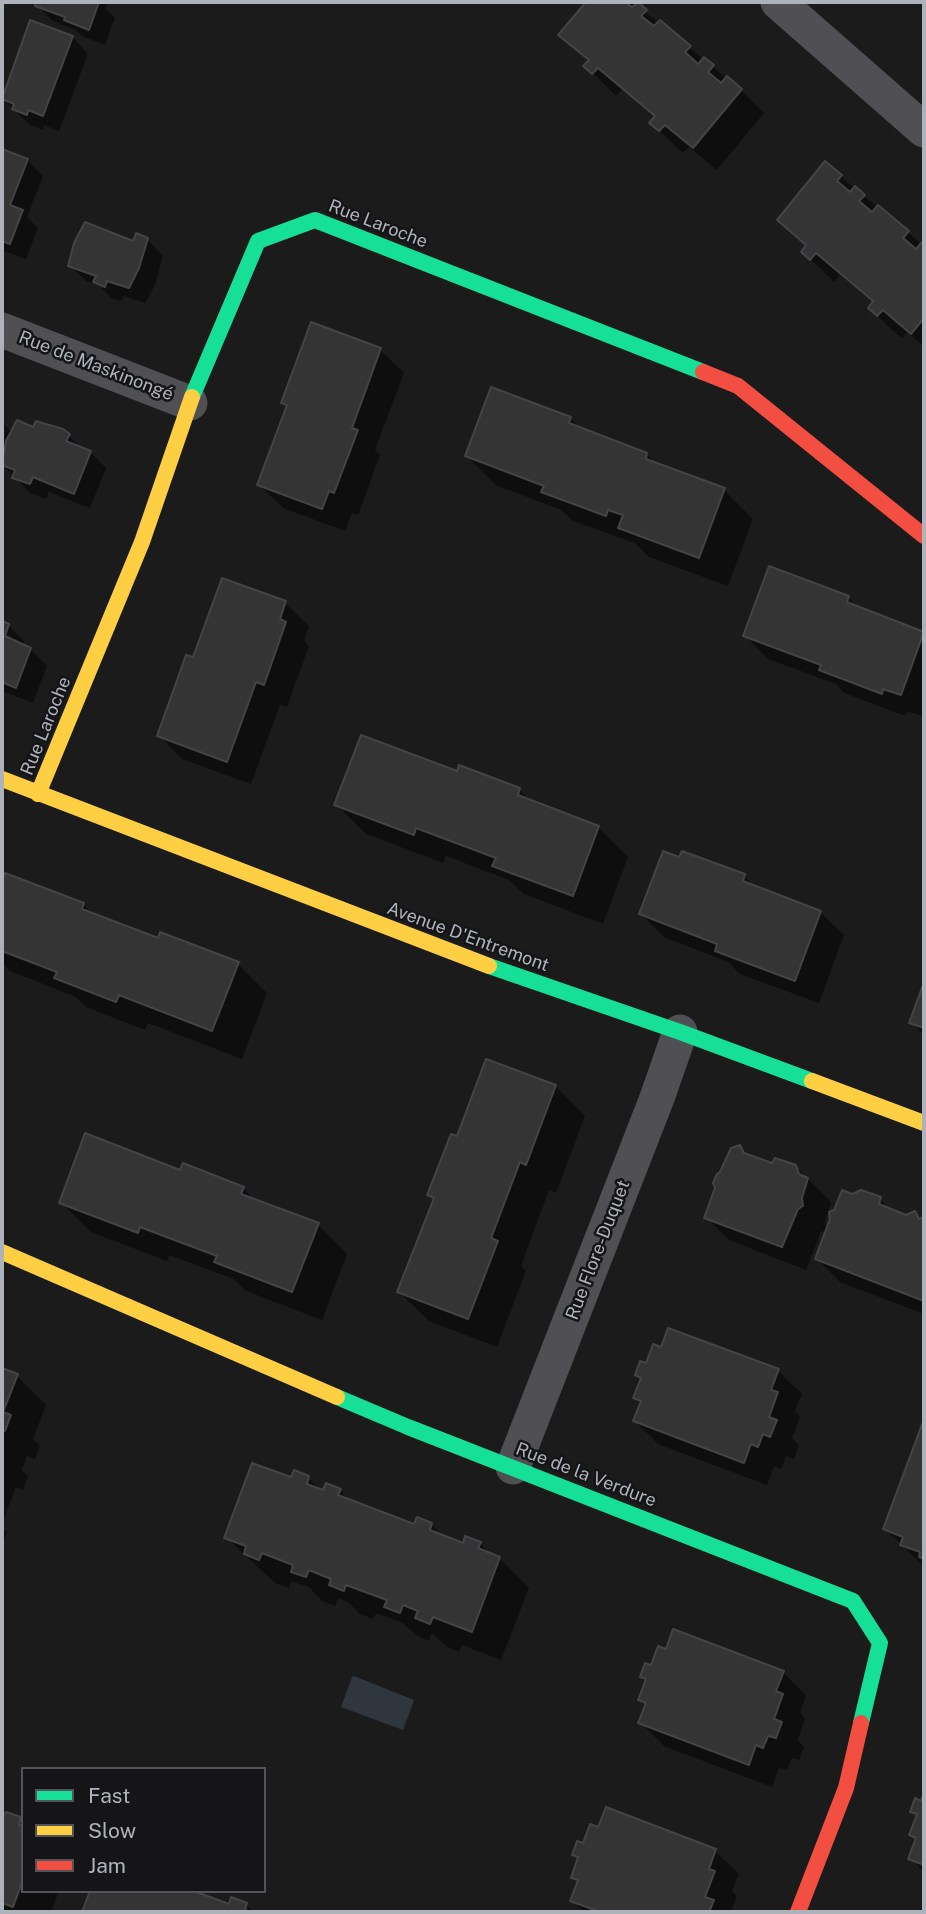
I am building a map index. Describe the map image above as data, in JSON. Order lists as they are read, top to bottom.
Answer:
{
  "streets": {
    "street": [
      "Rue Laroche",
      "Rue de Maskinongé",
      "Avenue D'Entremont",
      "Rue Flore-Duquet",
      "Rue de la Verdure"
    ]
  },
  "crossings": [
    ["Rue Laroche", "Rue de Maskinongé"],
    ["Rue Laroche", "Avenue D'Entremont"],
    ["Avenue D'Entremont", "Rue Flore-Duquet"],
    ["Rue Flore-Duquet", "Rue de la Verdure"]
  ],
  "legend": ["Fast", "Slow", "Jam"]
}
